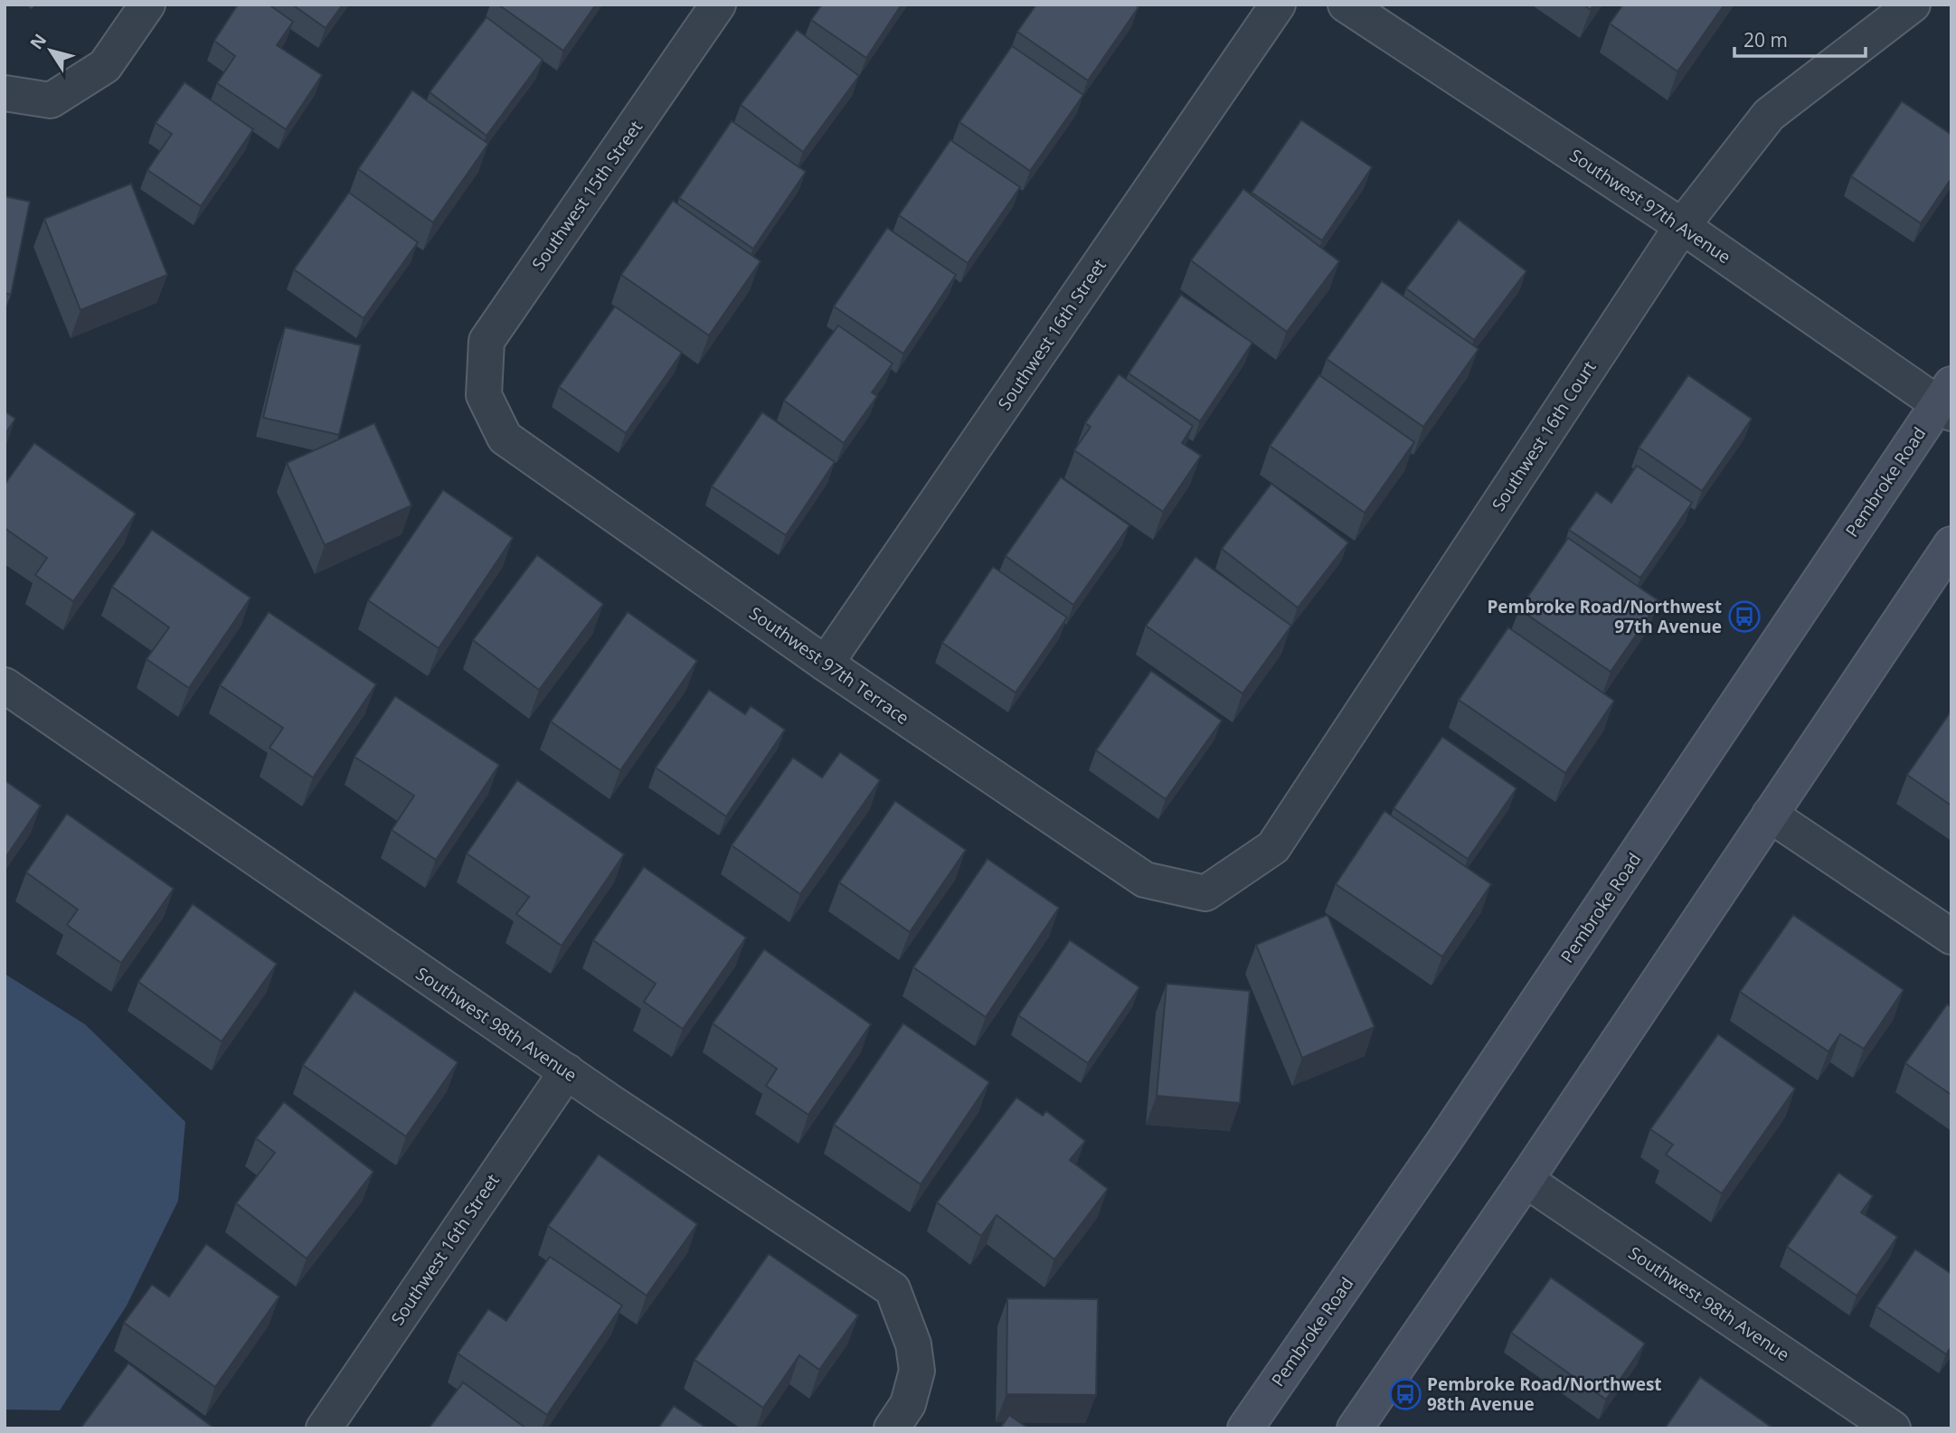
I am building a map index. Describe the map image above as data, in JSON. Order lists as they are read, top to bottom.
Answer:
{
  "streets": {
    "main road": ["Pembroke Road"],
    "street": [
      "Southwest 15th Street",
      "Southwest 97th Avenue",
      "Southwest 16th Street",
      "Southwest 16th Court",
      "Southwest 97th Terrace",
      "Southwest 98th Avenue"
    ]
  },
  "crossings": [
    ["Southwest 15th Street", "Southwest 97th Terrace"],
    ["Southwest 97th Avenue", "Southwest 16th Court"],
    ["Southwest 97th Avenue", "Pembroke Road"],
    ["Southwest 16th Street", "Southwest 97th Terrace"],
    ["Southwest 16th Street", "Southwest 98th Avenue"],
    ["Southwest 16th Court", "Southwest 97th Terrace"]
  ],
  "places": {
    "bus stop": ["Pembroke Road/Northwest 97th Avenue", "Pembroke Road/Northwest 98th Avenue"]
  },
  "scale_bar": "20 m",
  "north": "top left"
}
